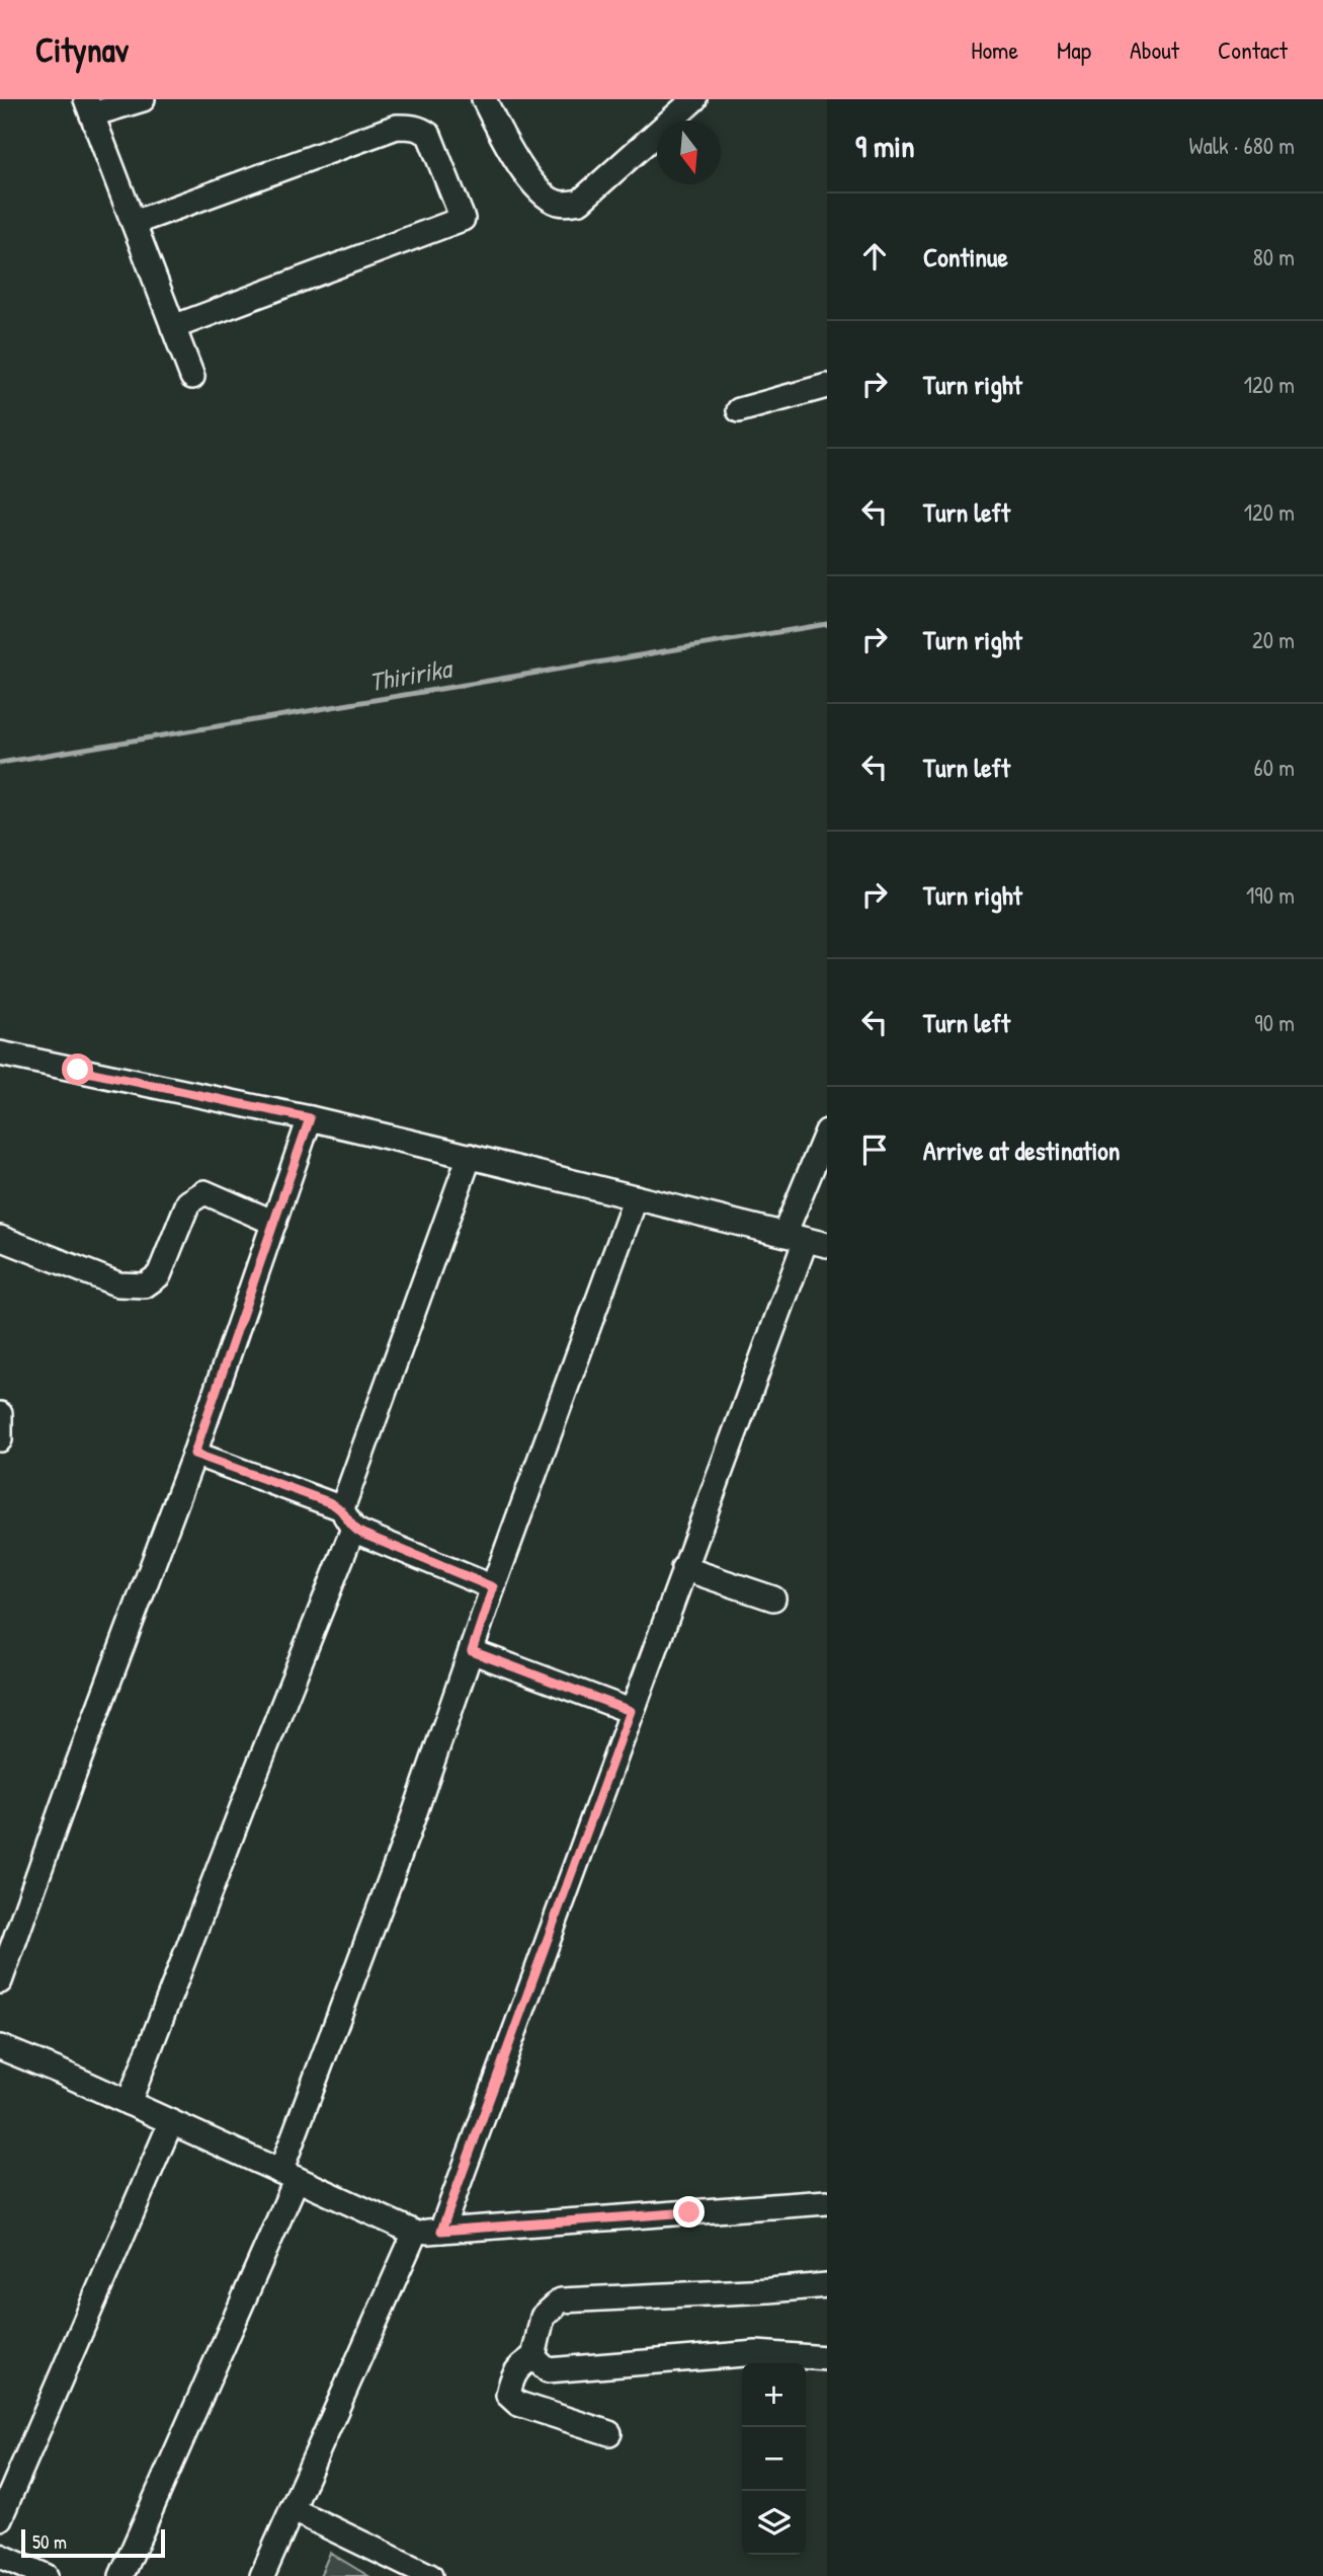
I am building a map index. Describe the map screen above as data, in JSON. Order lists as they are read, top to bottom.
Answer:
{
  "water": ["Thiririka"],
  "scale_bar": "50 m",
  "north": "bottom",
  "page": {
    "header": "Citynav",
    "nav": [
      "Home",
      "Map",
      "About",
      "Contact"
    ],
    "heading": ["9 min", "Walk · 680 m"],
    "list": [
      ["Continue", "80 m"],
      ["Turn right", "120 m"],
      ["Turn left", "120 m"],
      ["Turn right", "20 m"],
      ["Turn left", "60 m"],
      ["Turn right", "190 m"],
      ["Turn left", "90 m"],
      "Arrive at destination"
    ],
    "map_buttons": ["+", "−"],
    "scale": "50 m"
  }
}
